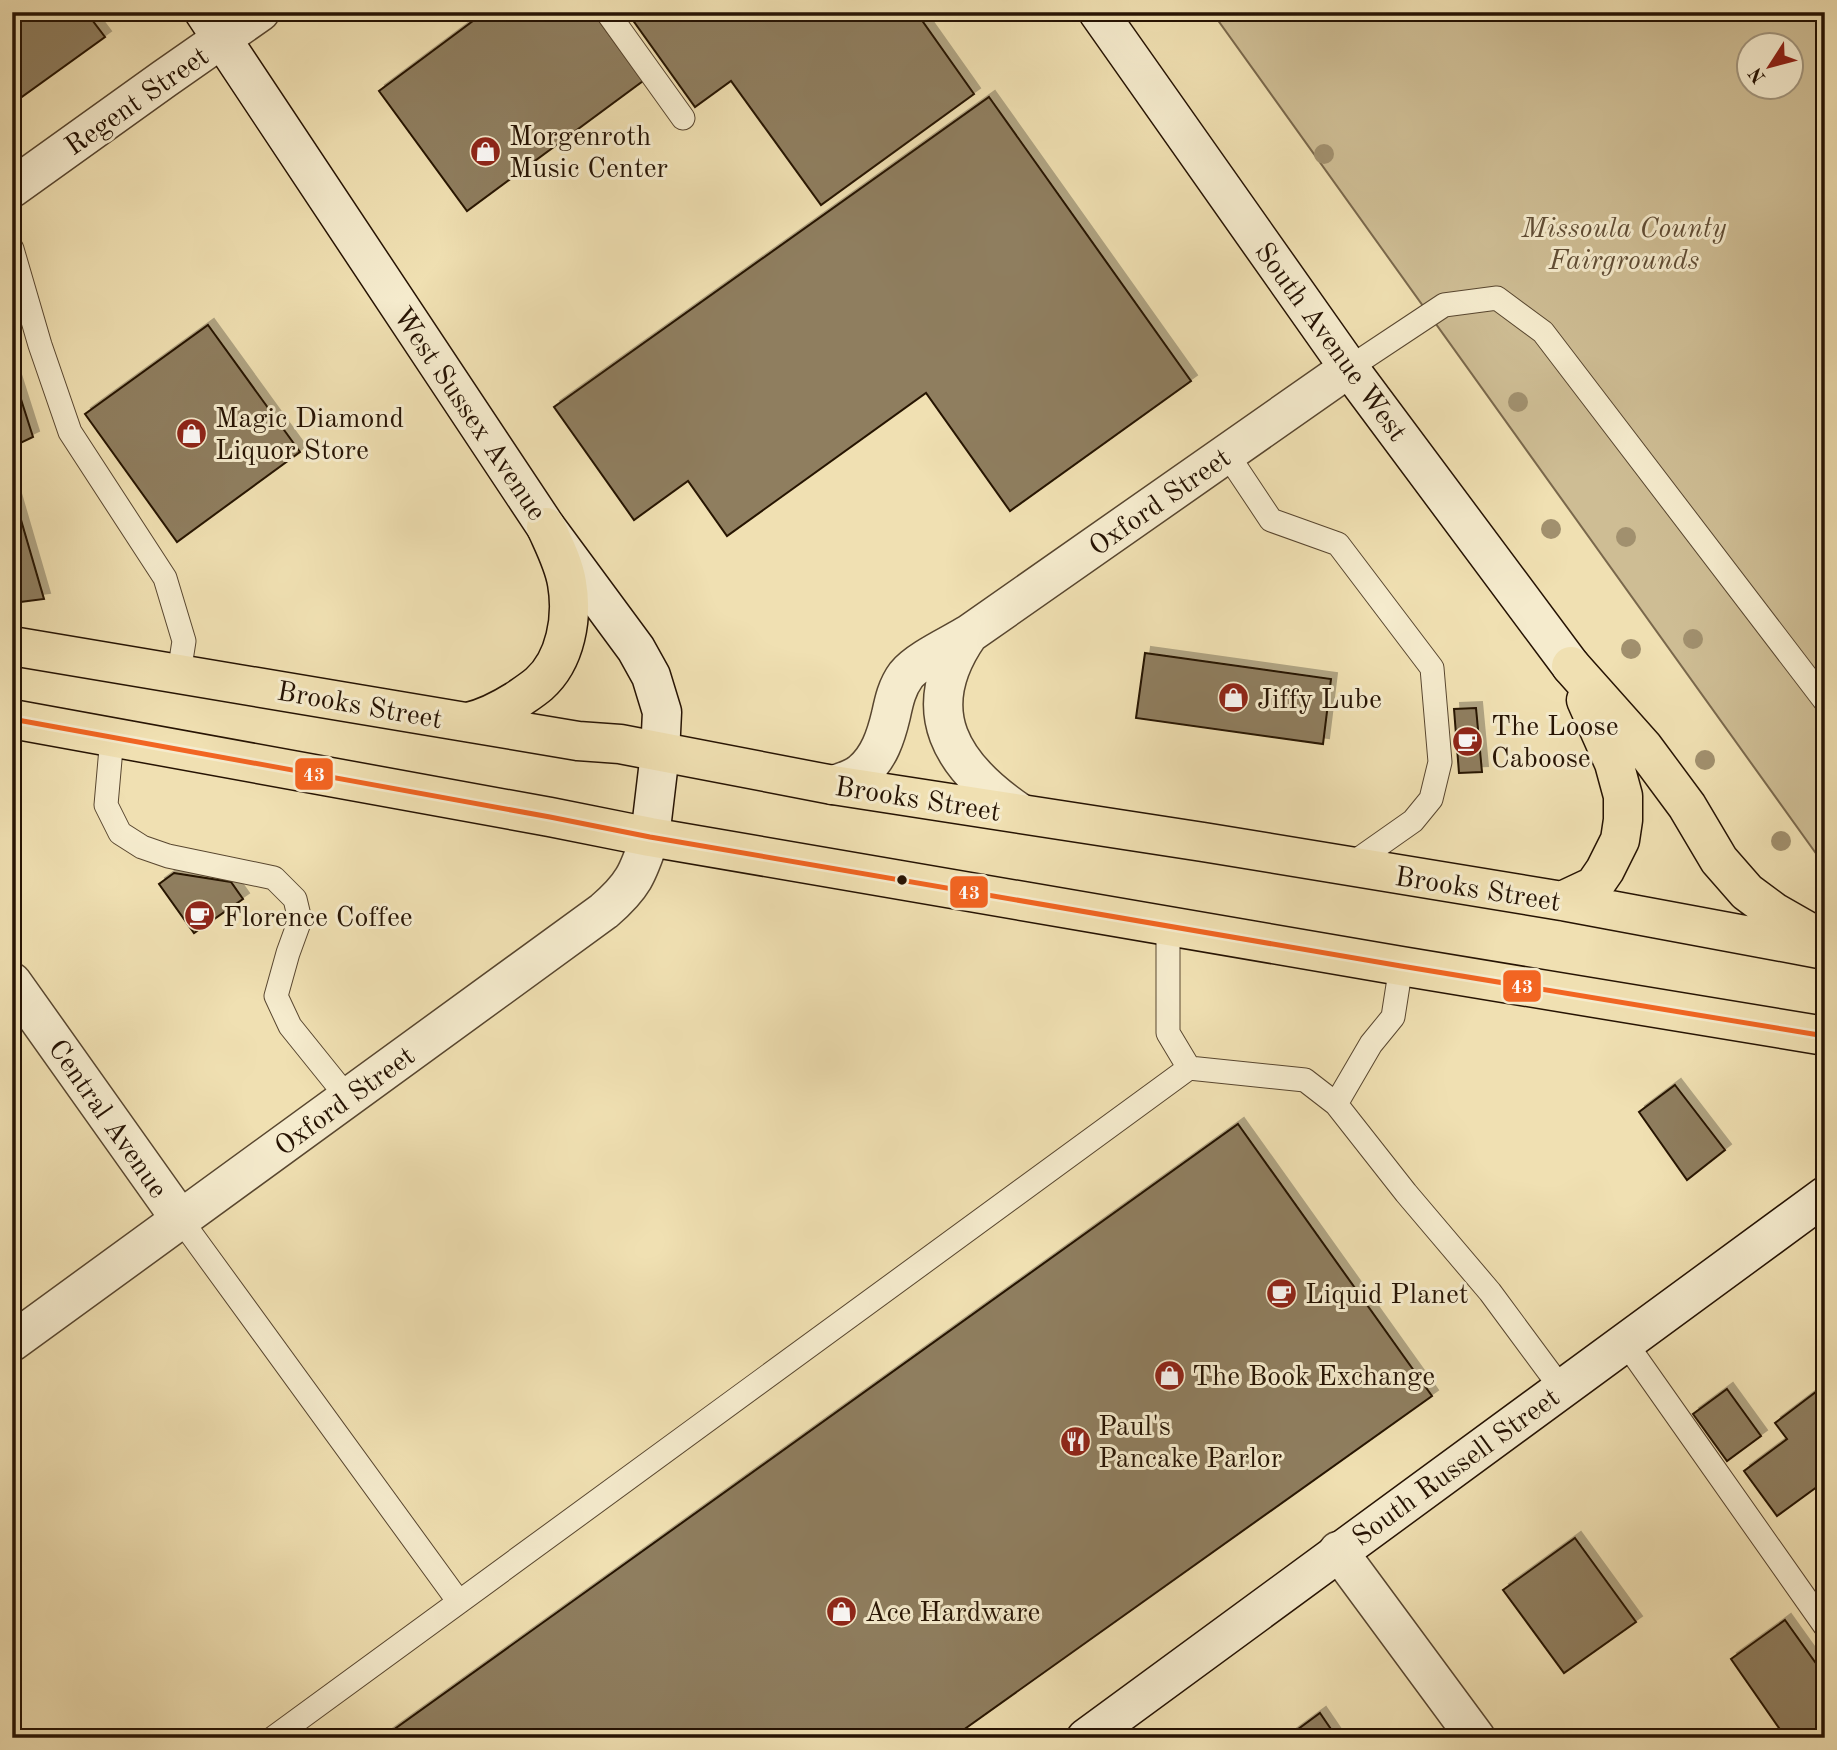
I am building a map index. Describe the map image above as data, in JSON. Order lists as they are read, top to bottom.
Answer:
{
  "streets": {
    "highway": ["Brooks Street"],
    "street": [
      "Regent Street",
      "South Avenue West",
      "West Sussex Avenue",
      "Oxford Street",
      "Central Avenue",
      "South Russell Street"
    ]
  },
  "crossings": [
    ["Regent Street", "West Sussex Avenue"],
    ["South Avenue West", "Oxford Street"],
    ["West Sussex Avenue", "Oxford Street"],
    ["West Sussex Avenue", "Brooks Street"],
    ["Oxford Street", "Brooks Street"],
    ["Oxford Street", "Central Avenue"]
  ],
  "parks": ["Missoula County Fairgrounds"],
  "places": {
    "shop": [
      "Morgenroth Music Center",
      "Magic Diamond Liquor Store",
      "Jiffy Lube",
      "The Book Exchange",
      "Ace Hardware"
    ],
    "cafe": ["The Loose Caboose", "Florence Coffee", "Liquid Planet"],
    "restaurant": ["Paul's Pancake Parlor"]
  },
  "lines": ["transit line 43"],
  "north": "bottom left"
}
